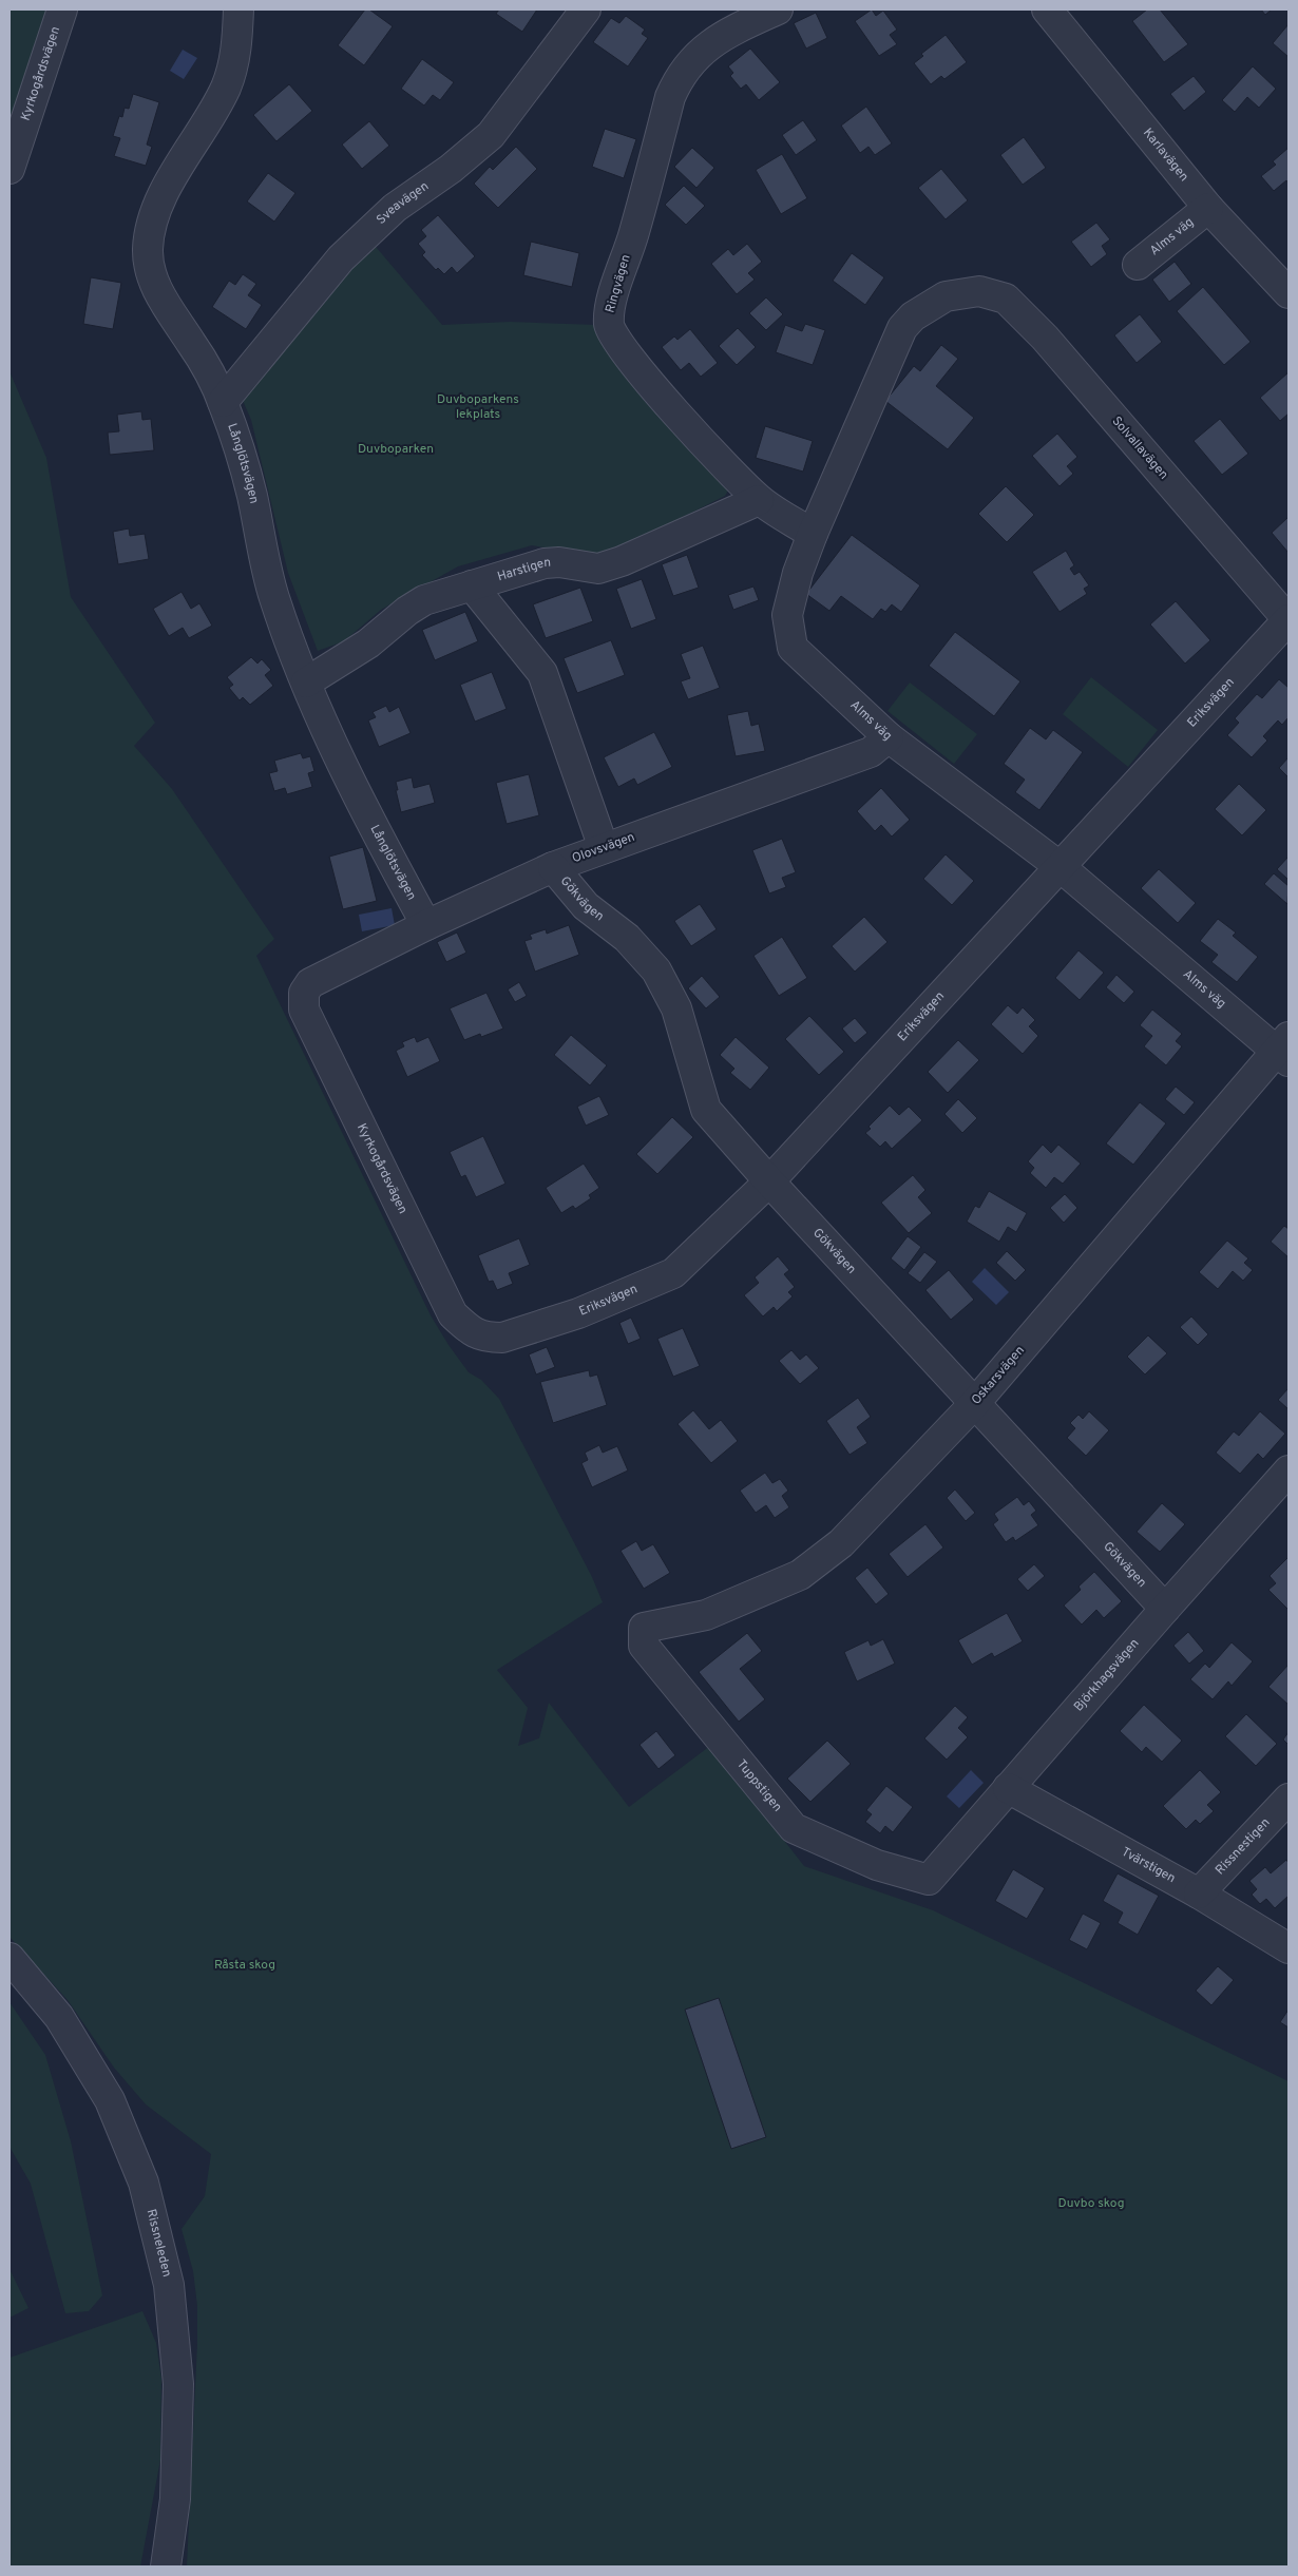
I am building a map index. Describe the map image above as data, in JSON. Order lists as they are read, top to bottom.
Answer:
{
  "streets": {
    "street": [
      "Kyrkogårdsvägen",
      "Karlavägen",
      "Sveavägen",
      "Alms väg",
      "Ringvägen",
      "Solvallavägen",
      "Långlötsvägen",
      "Harstigen",
      "Eriksvägen",
      "Olovsvägen",
      "Gökvägen",
      "Oskarsvägen",
      "Björkhagsvägen",
      "Tuppstigen",
      "Rissnestigen",
      "Tvärstigen",
      "Rissneleden"
    ]
  },
  "crossings": [
    ["Kyrkogårdsvägen", "Eriksvägen"],
    ["Kyrkogårdsvägen", "Olovsvägen"],
    ["Karlavägen", "Alms väg"],
    ["Sveavägen", "Långlötsvägen"],
    ["Alms väg", "Ringvägen"],
    ["Alms väg", "Solvallavägen"],
    ["Alms väg", "Eriksvägen"],
    ["Alms väg", "Olovsvägen"],
    ["Alms väg", "Oskarsvägen"],
    ["Ringvägen", "Harstigen"],
    ["Solvallavägen", "Eriksvägen"],
    ["Långlötsvägen", "Harstigen"],
    ["Långlötsvägen", "Olovsvägen"],
    ["Eriksvägen", "Gökvägen"],
    ["Olovsvägen", "Gökvägen"],
    ["Gökvägen", "Oskarsvägen"],
    ["Gökvägen", "Björkhagsvägen"],
    ["Oskarsvägen", "Tuppstigen"],
    ["Björkhagsvägen", "Tuppstigen"],
    ["Björkhagsvägen", "Tvärstigen"],
    ["Rissnestigen", "Tvärstigen"]
  ],
  "parks": [
    "Duvboparkens lekplats",
    "Duvboparken",
    "Råsta skog",
    "Duvbo skog"
  ]
}
